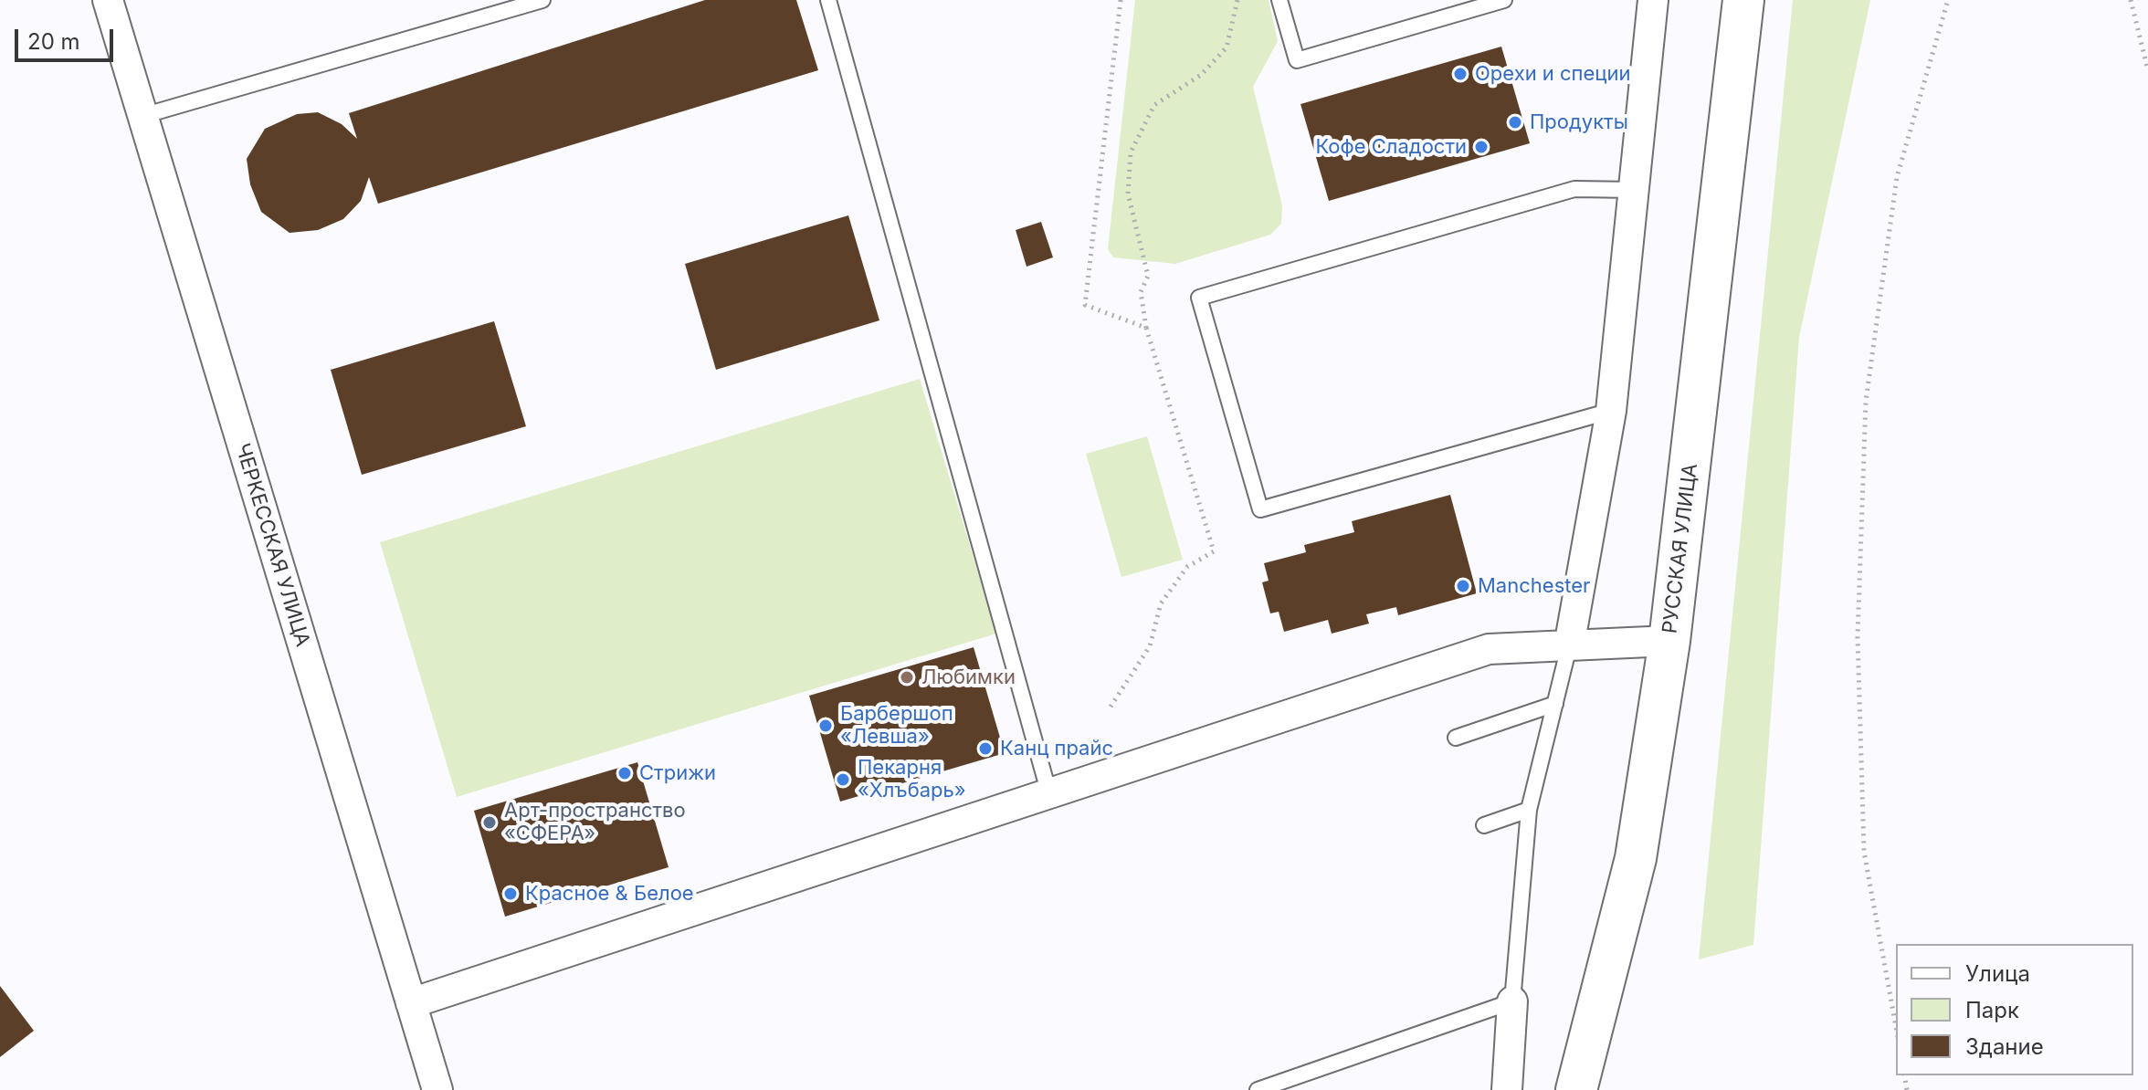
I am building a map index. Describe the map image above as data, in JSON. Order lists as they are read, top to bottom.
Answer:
{
  "streets": {
    "street": ["ЧЕРКЕССКАЯ УЛИЦА", "РУССКАЯ УЛИЦА"]
  },
  "places": [
    "Орехи и специи",
    "Продукты",
    "Кофе Сладости",
    "Manchester",
    "Любимки",
    "Барбершоп «Левша»",
    "Канц прайс",
    "Стрижи",
    "Пекарня «Хлъбарь»",
    "Арт-пространство «СФЕРА»",
    "Красное & Белое"
  ],
  "legend": ["Улица", "Парк", "Здание"],
  "scale_bar": "20 m"
}
